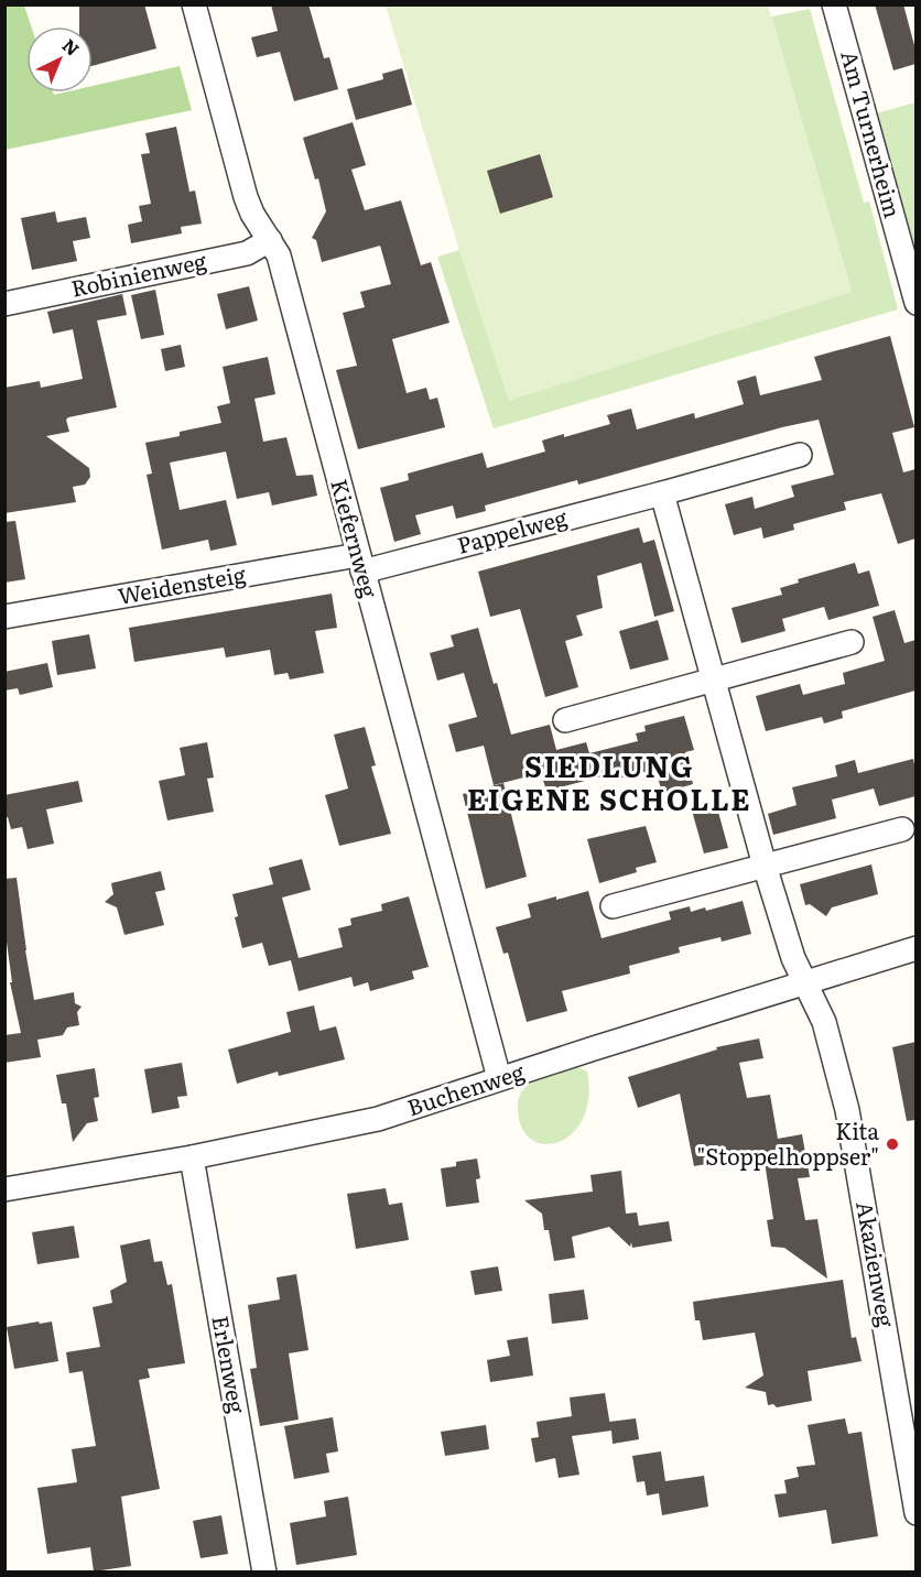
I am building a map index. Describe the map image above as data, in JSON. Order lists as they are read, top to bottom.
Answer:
{
  "streets": {
    "street": [
      "Am Turnerheim",
      "Robinienweg",
      "Pappelweg",
      "Kiefernweg",
      "Weidensteig",
      "Buchenweg",
      "Akazienweg",
      "Erlenweg"
    ]
  },
  "crossings": [
    ["Robinienweg", "Kiefernweg"],
    ["Pappelweg", "Kiefernweg"],
    ["Pappelweg", "Weidensteig"],
    ["Kiefernweg", "Weidensteig"],
    ["Kiefernweg", "Buchenweg"],
    ["Buchenweg", "Akazienweg"],
    ["Buchenweg", "Erlenweg"]
  ],
  "districts": ["SIEDLUNG EIGENE SCHOLLE"],
  "places": ["Kita \"Stoppelhoppser\""],
  "north": "top right"
}
